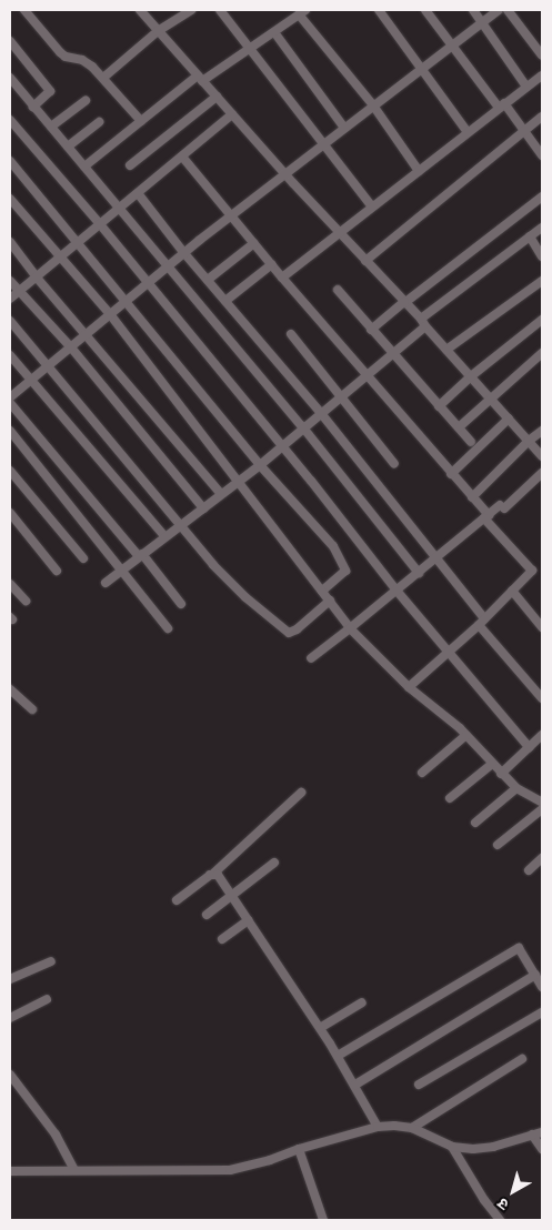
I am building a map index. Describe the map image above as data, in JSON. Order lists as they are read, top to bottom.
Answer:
{
  "north": "bottom left"
}
